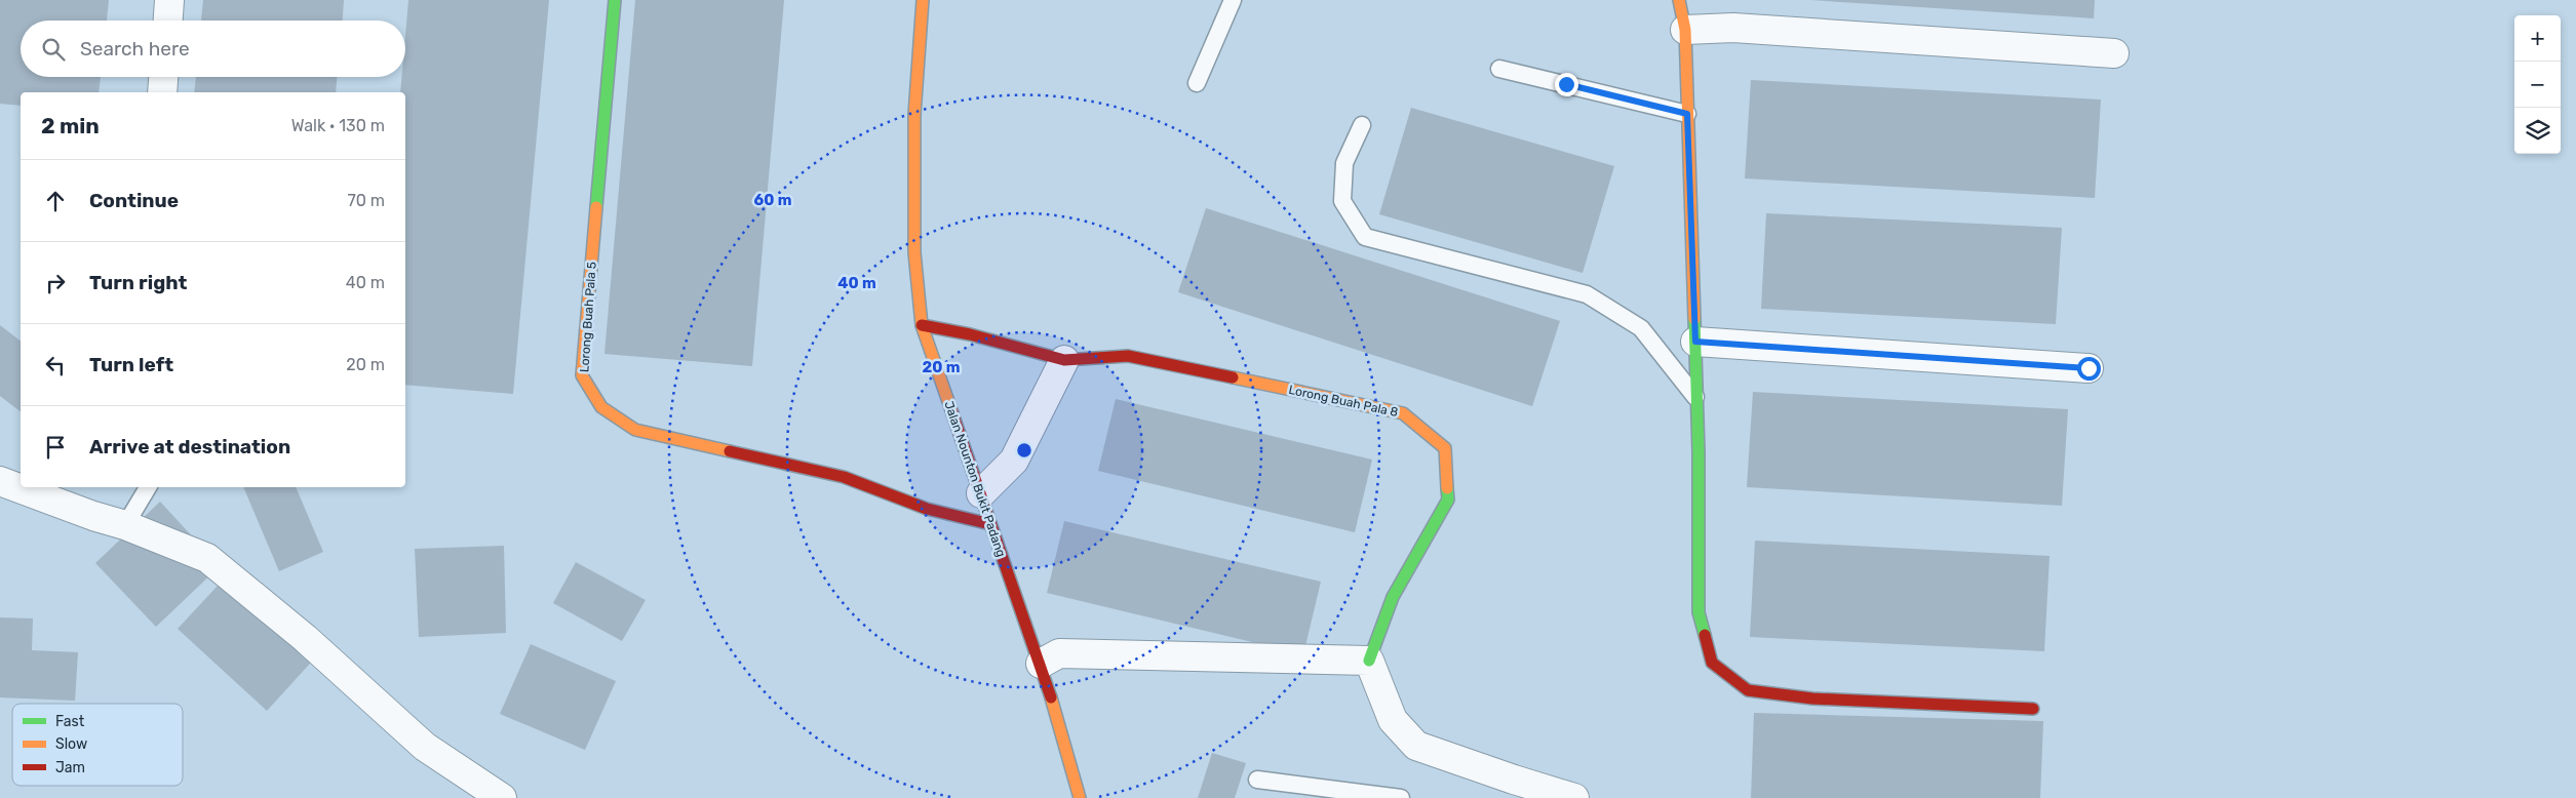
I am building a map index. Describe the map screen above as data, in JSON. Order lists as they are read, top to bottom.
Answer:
{
  "streets": {
    "street": ["Lorong Buah Pala 5", "Lorong Buah Pala 8", "Jalan Nounton Bukit Padang"]
  },
  "crossings": [
    ["Lorong Buah Pala 5", "Jalan Nounton Bukit Padang"],
    ["Lorong Buah Pala 8", "Jalan Nounton Bukit Padang"]
  ],
  "legend": ["Fast", "Slow", "Jam"],
  "page": {
    "map_buttons": ["+", "−"],
    "search": "Search here",
    "heading": ["2 min", "Walk · 130 m"],
    "list": [
      ["Continue", "70 m"],
      ["Turn right", "40 m"],
      ["Turn left", "20 m"],
      "Arrive at destination"
    ]
  },
  "rings": ["60 m", "40 m", "20 m"]
}
